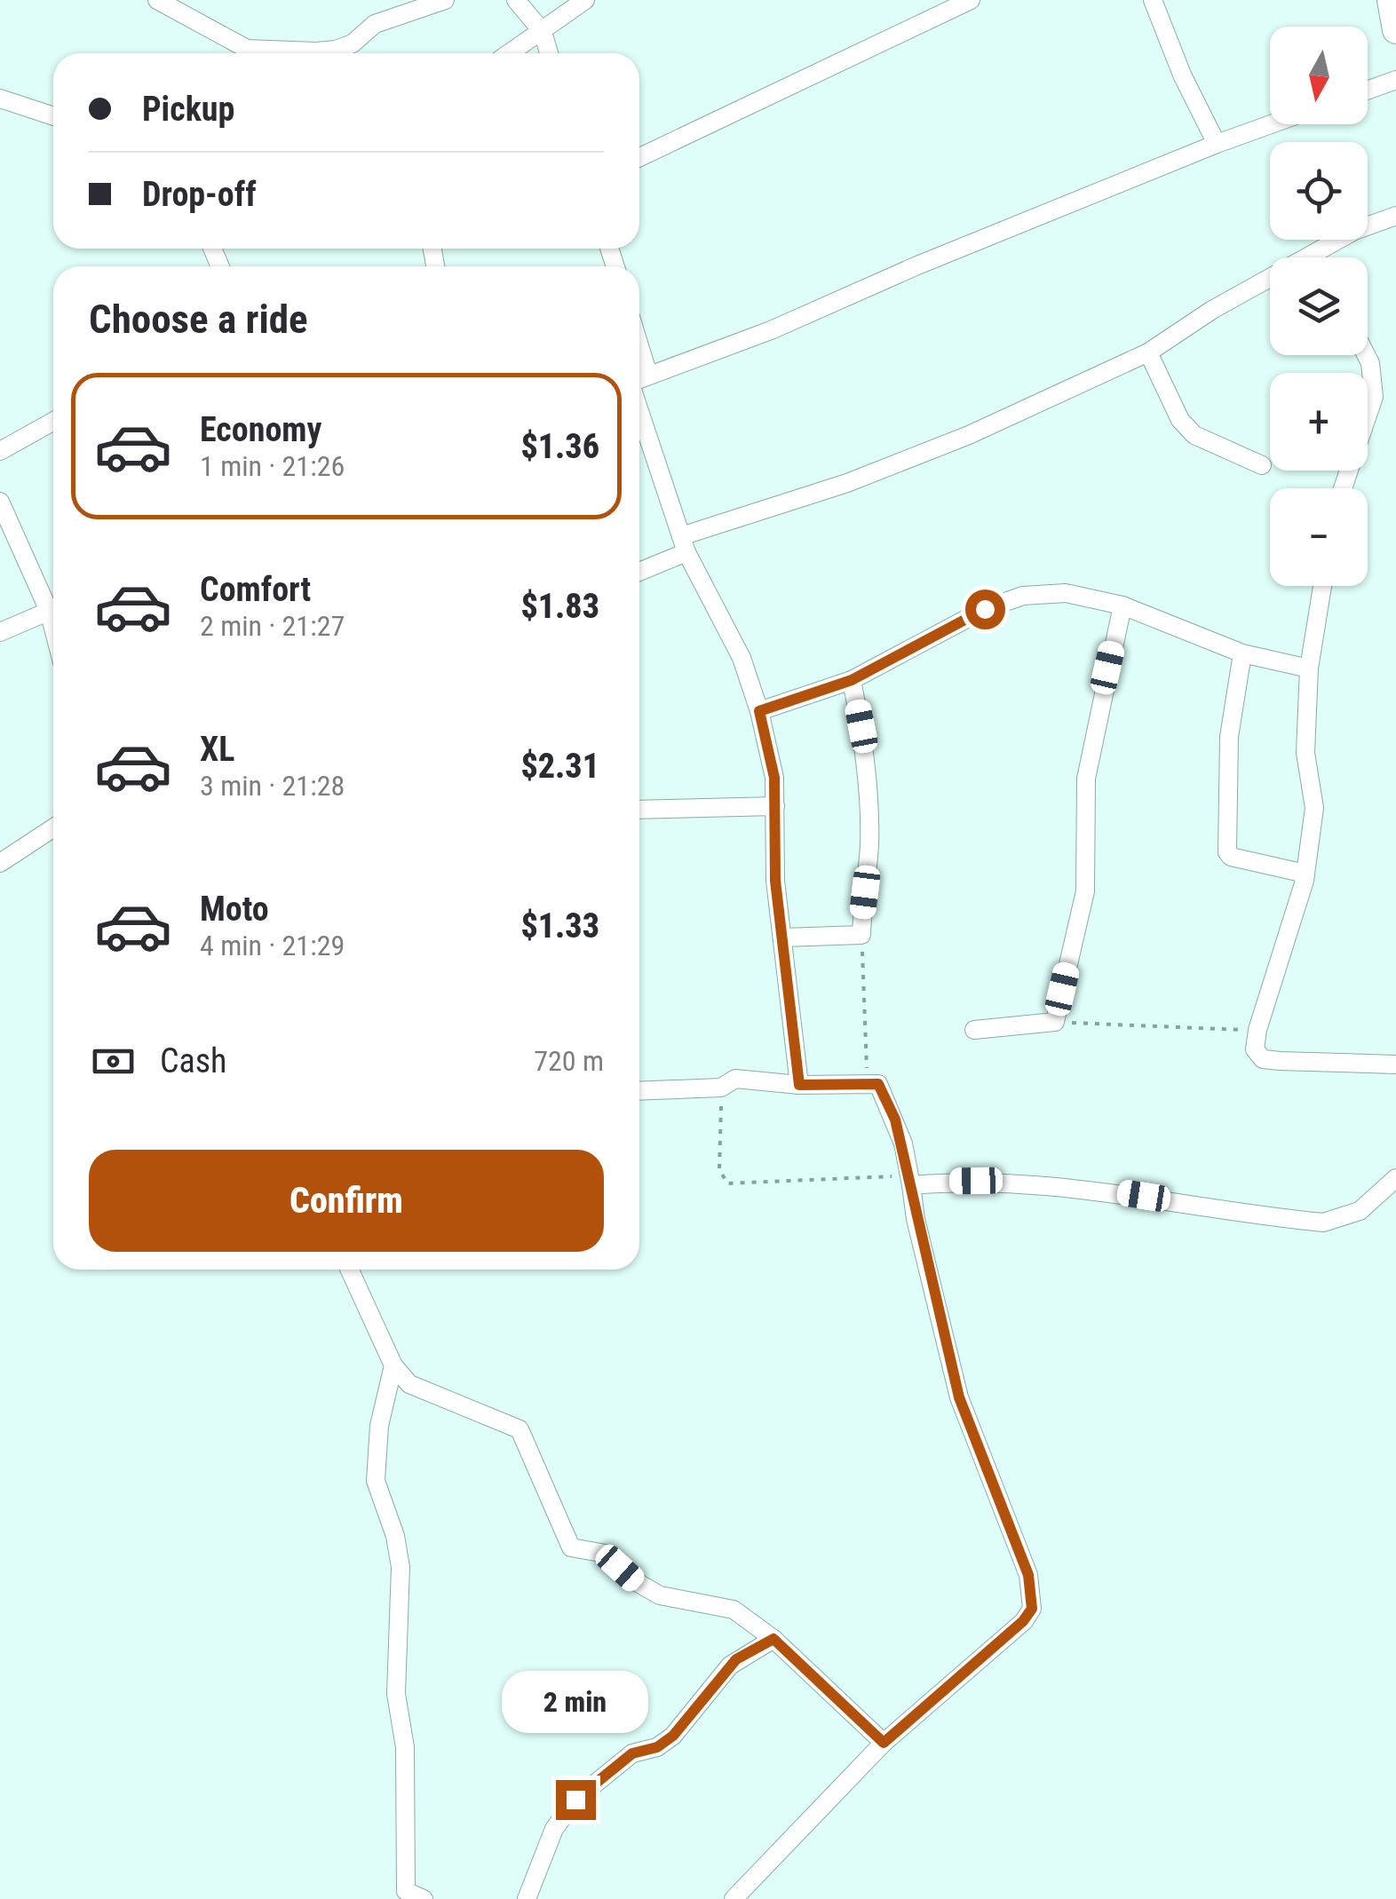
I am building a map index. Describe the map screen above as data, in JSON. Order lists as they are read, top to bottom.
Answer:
{
  "north": "bottom",
  "page": {
    "map_buttons": ["+", "−"],
    "banner": ["Pickup", "Drop-off"],
    "heading": "Choose a ride",
    "list": [
      {
        "name": "Economy",
        "note": "1 min · 21:26",
        "value": "$1.36"
      },
      {
        "name": "Comfort",
        "note": "2 min · 21:27",
        "value": "$1.83"
      },
      {
        "name": "XL",
        "note": "3 min · 21:28",
        "value": "$2.31"
      },
      {
        "name": "Moto",
        "note": "4 min · 21:29",
        "value": "$1.33"
      }
    ],
    "pay": ["Cash", "720 m"],
    "buttons": "Confirm",
    "bubble": "2 min"
  }
}
